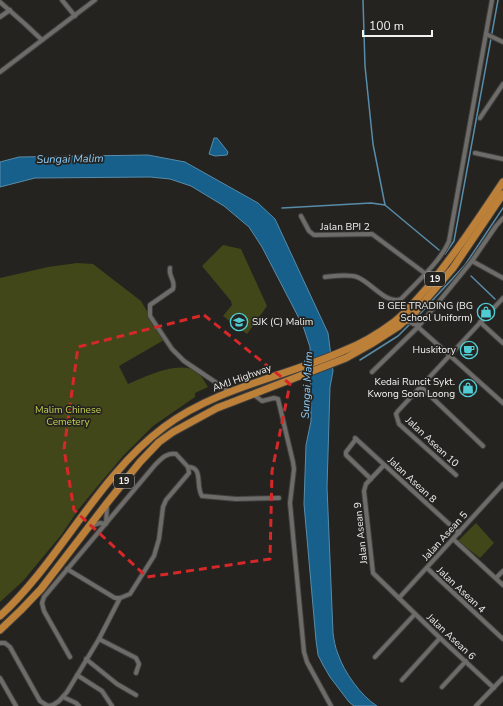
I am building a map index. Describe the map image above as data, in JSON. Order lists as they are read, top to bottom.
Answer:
{
  "streets": {
    "highway": ["19", "AMJ Highway"],
    "street": [
      "Jalan BPI 2",
      "Jalan Asean 10",
      "Jalan Asean 8",
      "Jalan Asean 9",
      "Jalan Asean 5",
      "Jalan Asean 4",
      "Jalan Asean 6"
    ]
  },
  "crossings": [
    ["Jalan BPI 2", "AMJ Highway"],
    ["Jalan Asean 8", "Jalan Asean 9"],
    ["Jalan Asean 8", "Jalan Asean 5"],
    ["Jalan Asean 9", "Jalan Asean 5"],
    ["Jalan Asean 9", "Jalan Asean 6"],
    ["Jalan Asean 5", "Jalan Asean 4"],
    ["Jalan Asean 5", "Jalan Asean 6"]
  ],
  "water": ["Sungai Malim"],
  "parks": ["Malim Chinese Cemetery"],
  "places": {
    "shop": ["B GEE TRADING (BG School Uniform)", "Kedai Runcit Sykt. Kwong Soon Loong"],
    "school or university": ["SJK (C) Malim"],
    "cafe": ["Huskitory"]
  },
  "scale_bar": "100 m"
}
